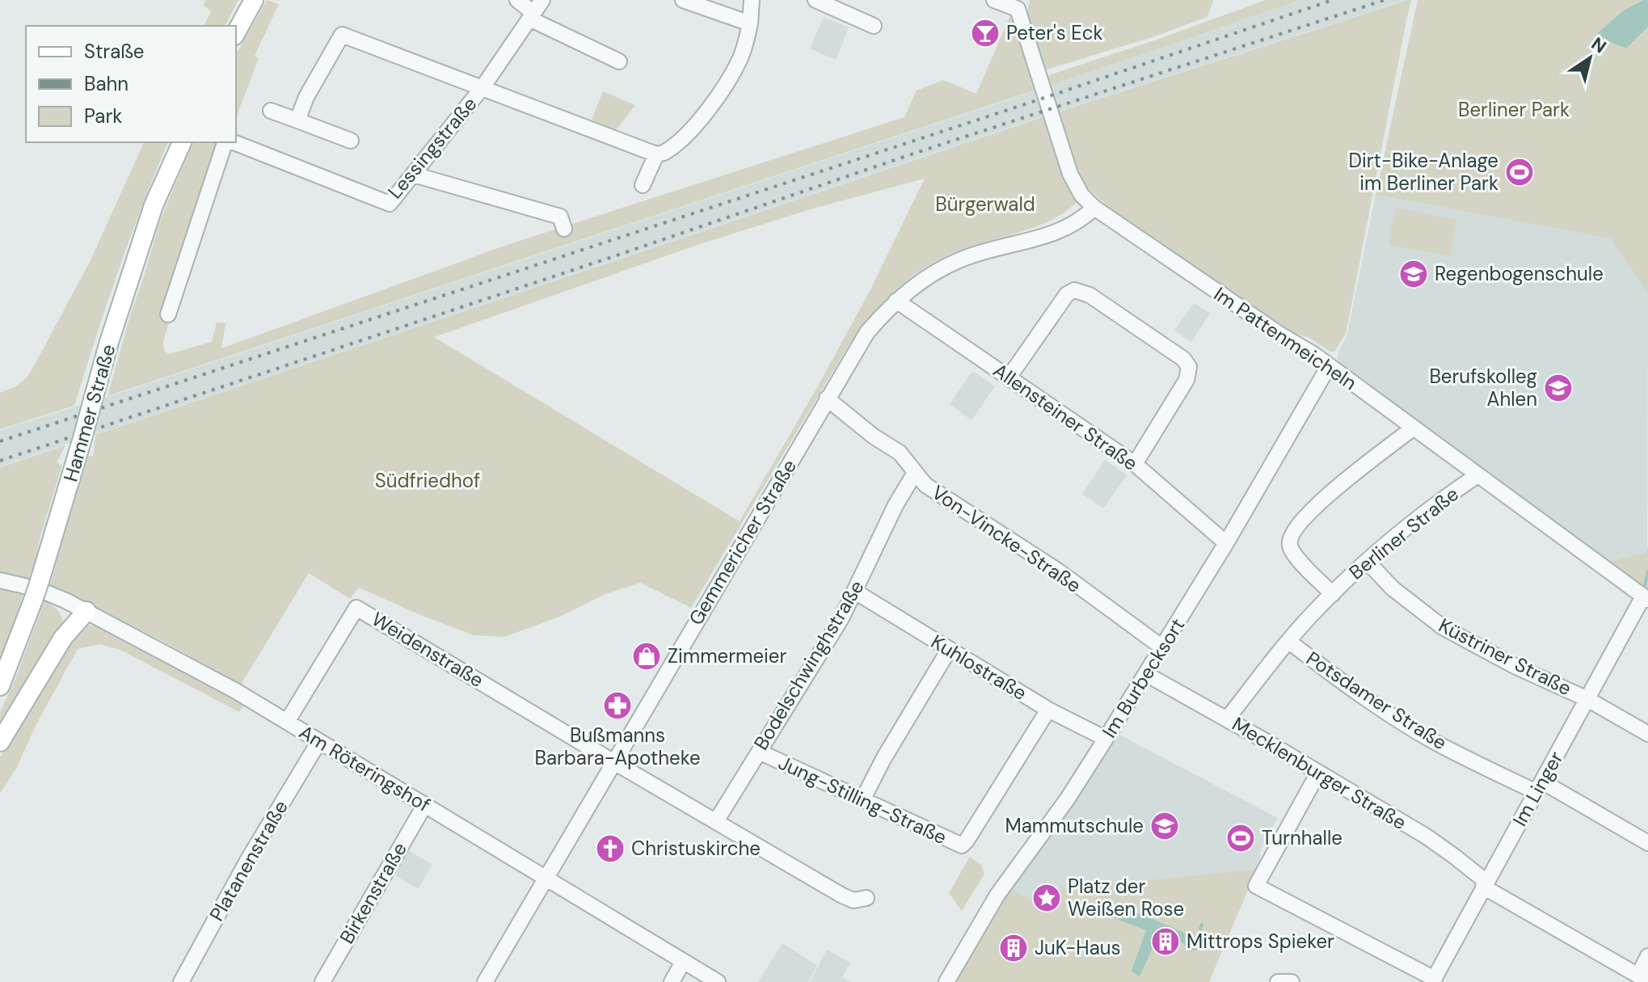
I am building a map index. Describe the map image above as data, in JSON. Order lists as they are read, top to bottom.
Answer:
{
  "streets": {
    "main road": ["Hammer Straße"],
    "street": [
      "Lessingstraße",
      "Im Pattenmeicheln",
      "Allensteiner Straße",
      "Berliner Straße",
      "Von-Vincke-Straße",
      "Gemmericher Straße",
      "Weidenstraße",
      "Küstriner Straße",
      "Bodelschwinghstraße",
      "Kuhlostraße",
      "Im Burbecksort",
      "Potsdamer Straße",
      "Am Röteringshof",
      "Mecklenburger Straße",
      "Im Linger",
      "Jung-Stilling-Straße",
      "Platanenstraße",
      "Birkenstraße"
    ]
  },
  "crossings": [
    ["Im Pattenmeicheln", "Berliner Straße"],
    ["Im Pattenmeicheln", "Gemmericher Straße"],
    ["Im Pattenmeicheln", "Im Burbecksort"],
    ["Im Pattenmeicheln", "Im Linger"],
    ["Allensteiner Straße", "Gemmericher Straße"],
    ["Allensteiner Straße", "Im Burbecksort"],
    ["Berliner Straße", "Küstriner Straße"],
    ["Berliner Straße", "Potsdamer Straße"],
    ["Berliner Straße", "Mecklenburger Straße"],
    ["Von-Vincke-Straße", "Gemmericher Straße"],
    ["Von-Vincke-Straße", "Bodelschwinghstraße"],
    ["Von-Vincke-Straße", "Im Burbecksort"],
    ["Gemmericher Straße", "Weidenstraße"],
    ["Gemmericher Straße", "Am Röteringshof"],
    ["Weidenstraße", "Am Röteringshof"],
    ["Küstriner Straße", "Im Linger"],
    ["Bodelschwinghstraße", "Kuhlostraße"],
    ["Bodelschwinghstraße", "Jung-Stilling-Straße"],
    ["Kuhlostraße", "Im Burbecksort"],
    ["Kuhlostraße", "Jung-Stilling-Straße"],
    ["Im Burbecksort", "Mecklenburger Straße"],
    ["Potsdamer Straße", "Im Linger"],
    ["Am Röteringshof", "Platanenstraße"],
    ["Am Röteringshof", "Birkenstraße"],
    ["Mecklenburger Straße", "Im Linger"]
  ],
  "parks": ["Berliner Park", "Bürgerwald", "Südfriedhof"],
  "places": {
    "bar": ["Peter's Eck"],
    "sports": ["Dirt-Bike-Anlage im Berliner Park", "Turnhalle"],
    "school or university": ["Regenbogenschule", "Berufskolleg Ahlen", "Mammutschule"],
    "shop": ["Zimmermeier"],
    "pharmacy": ["Bußmanns Barbara-Apotheke"],
    "church": ["Christuskirche"],
    "place": ["Platz der Weißen Rose"],
    "building": ["Mittrops Spieker", "JuK-Haus"]
  },
  "legend": ["Straße", "Bahn", "Park"],
  "north": "top right"
}
